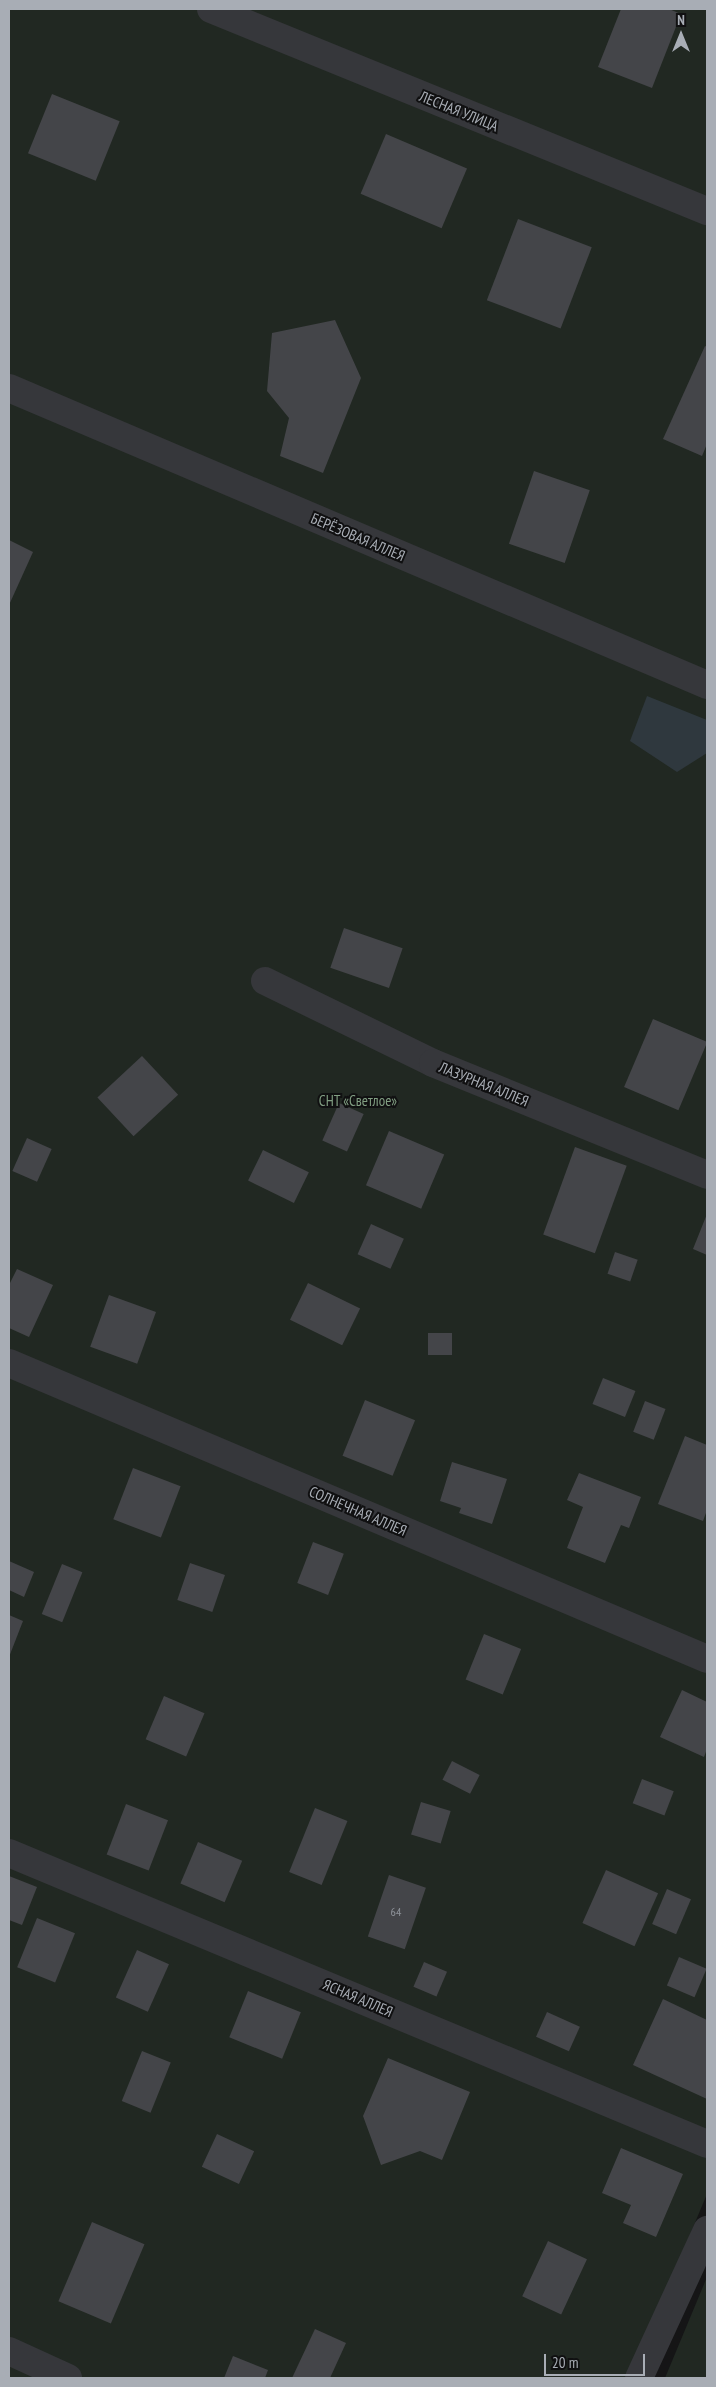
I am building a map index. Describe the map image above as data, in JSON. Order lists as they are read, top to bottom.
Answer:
{
  "streets": {
    "street": [
      "ЛЕСНАЯ УЛИЦА",
      "БЕРЁЗОВАЯ АЛЛЕЯ",
      "ЛАЗУРНАЯ АЛЛЕЯ",
      "СОЛНЕЧНАЯ АЛЛЕЯ",
      "ЯСНАЯ АЛЛЕЯ"
    ]
  },
  "parks": ["СНТ «Светлое»"],
  "house_numbers": ["64"],
  "scale_bar": "20 m",
  "north": "top"
}
